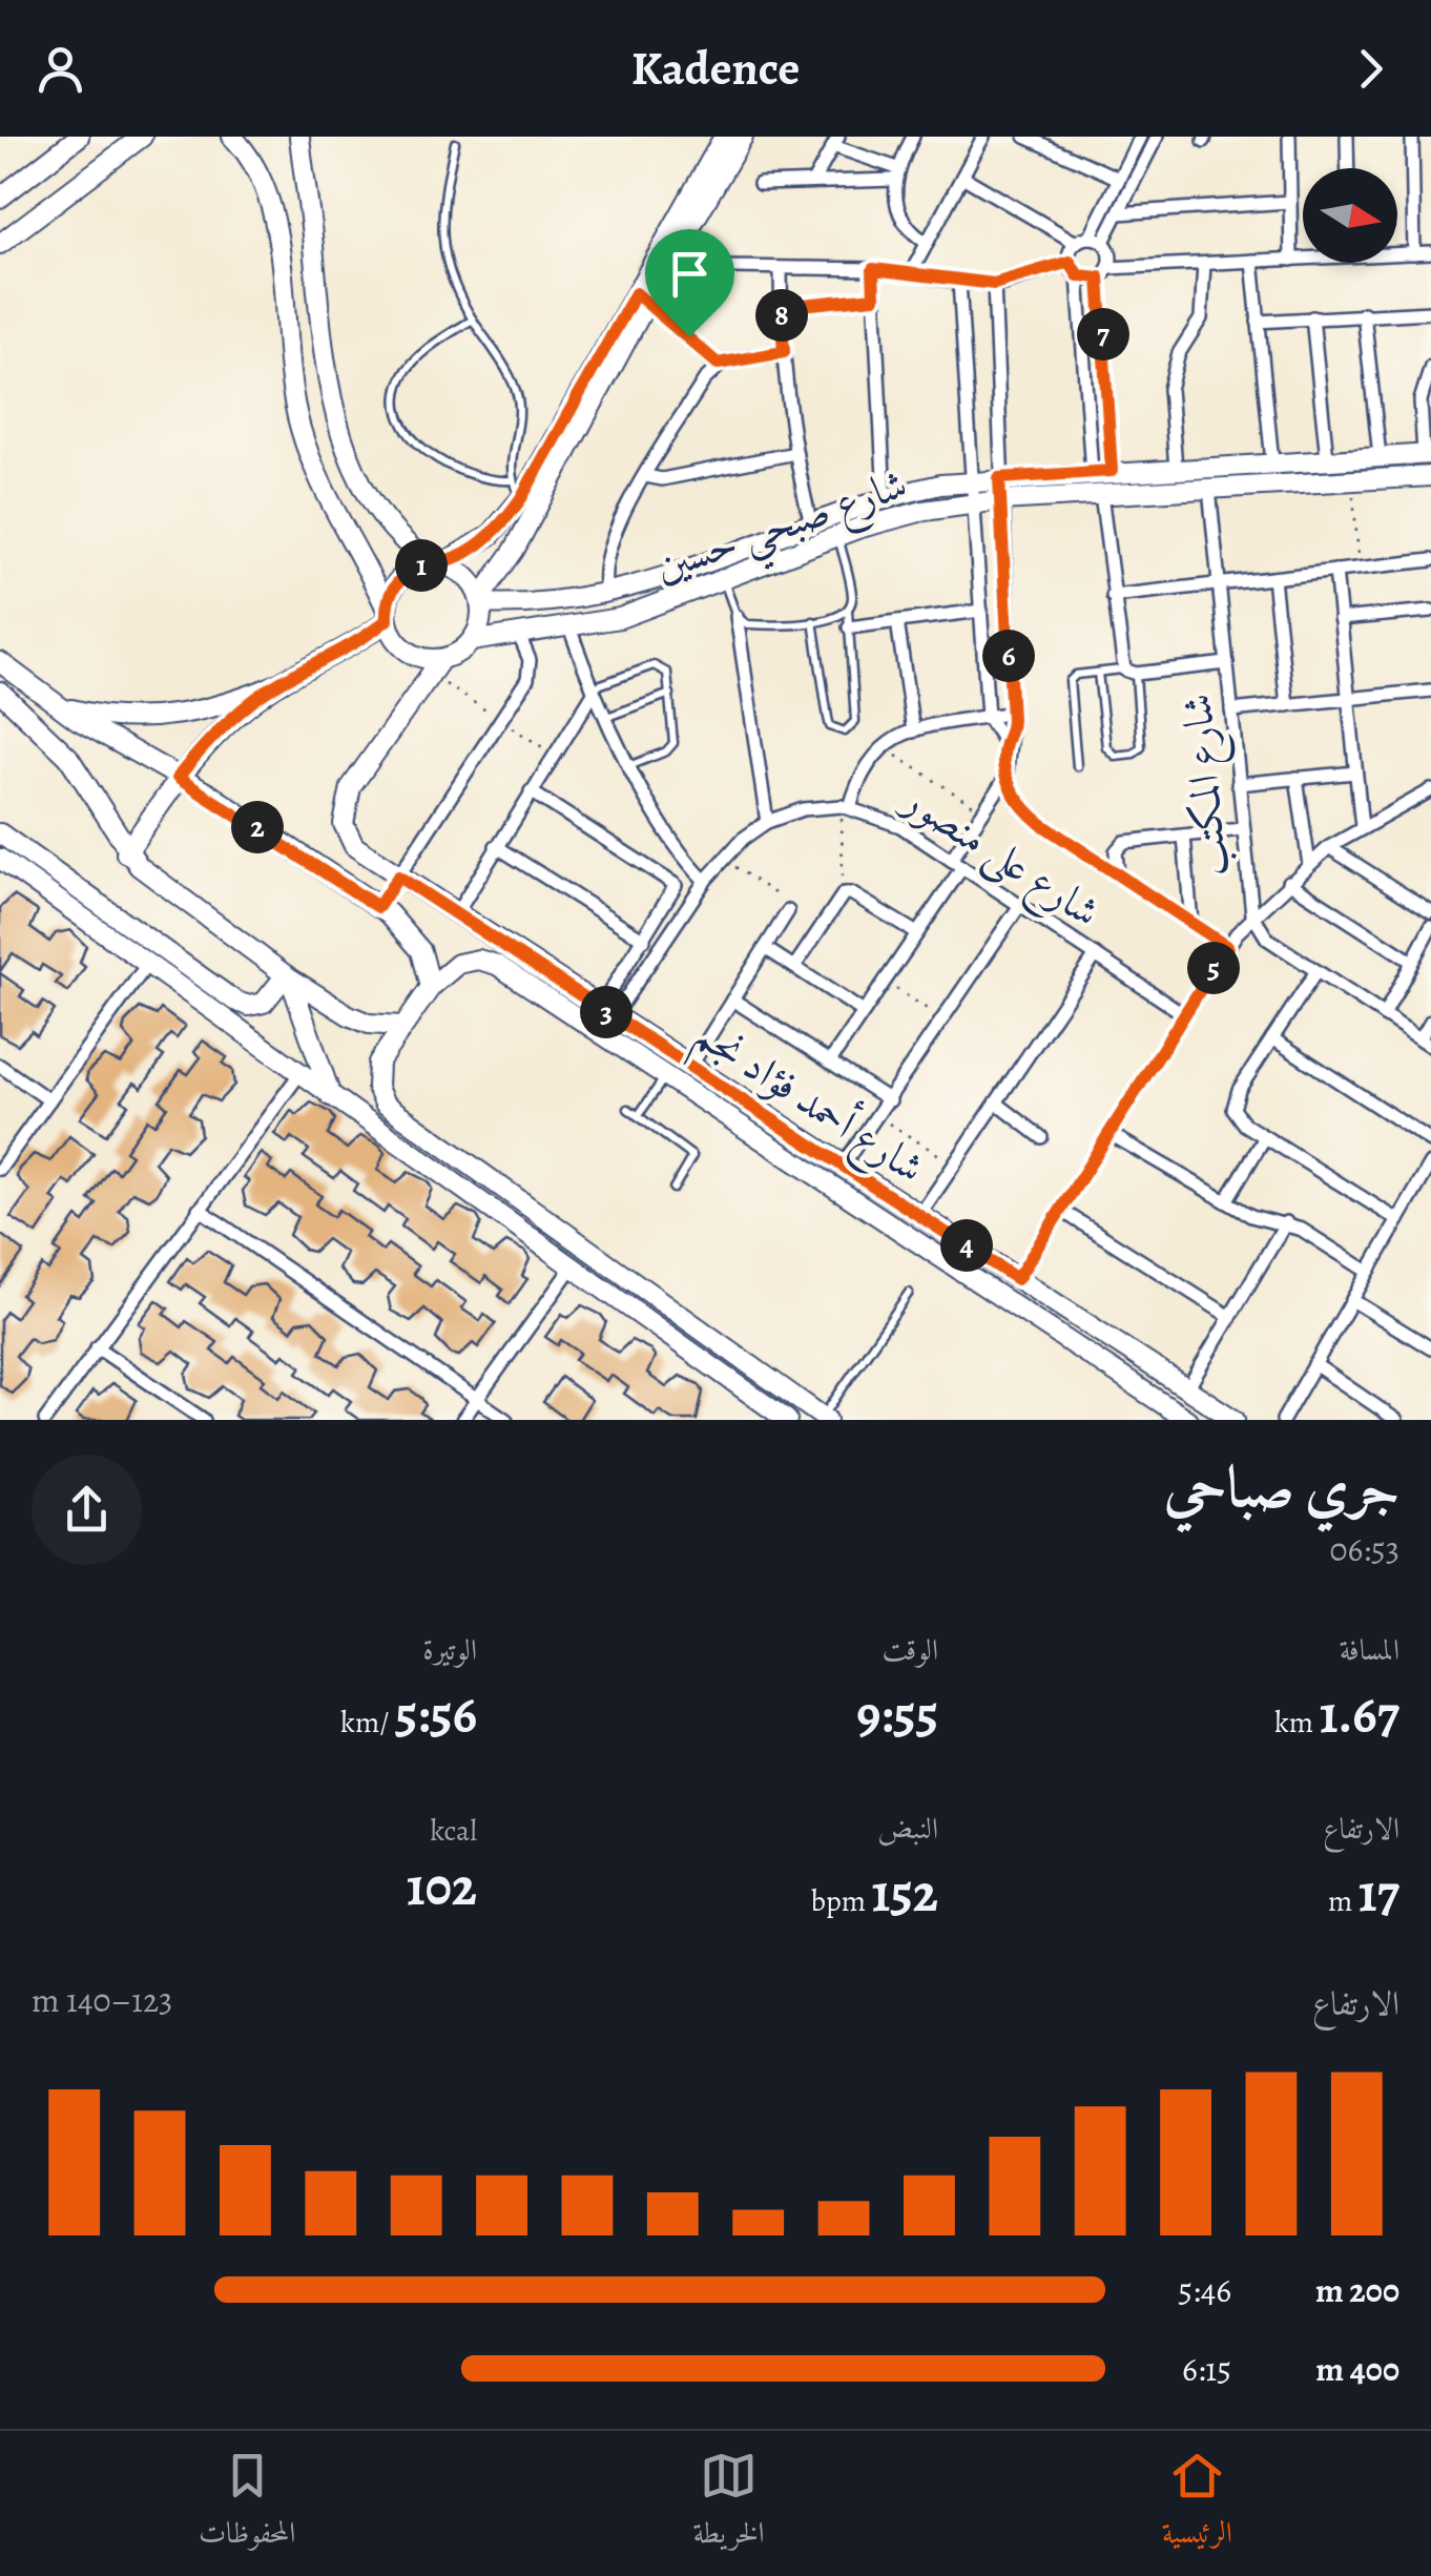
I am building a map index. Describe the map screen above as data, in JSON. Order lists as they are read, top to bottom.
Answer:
{
  "streets": {
    "street": [
      "شارع صبحي حسين",
      "شارع المكتب",
      "شارع على منصور",
      "شارع أحمد فؤاد نجم"
    ]
  },
  "crossings": [
    ["شارع صبحي حسين", "شارع المكتب"],
    ["شارع صبحي حسين", "شارع أحمد فؤاد نجم"],
    ["شارع على منصور", "شارع أحمد فؤاد نجم"]
  ],
  "north": "right",
  "page": {
    "header": "Kadence",
    "pins": [
      "8",
      "7",
      "1",
      "6",
      "2",
      "5",
      "3",
      "4"
    ],
    "heading": ["جري صباحي", "06:53"],
    "stats": [
      ["المسافة", "1.67 km"],
      ["الوقت", "9:55"],
      ["الوتيرة", "5:56 /km"],
      ["الارتفاع", "17 m"],
      ["النبض", "152 bpm"],
      ["kcal", "102"]
    ],
    "chart": ["الارتفاع", "123–140 m"],
    "list": [
      {
        "name": "200 m",
        "note": "5:46"
      },
      {
        "name": "400 m",
        "note": "6:15"
      }
    ],
    "tabs": ["الرئيسية", "الخريطة", "المحفوظات"]
  }
}
